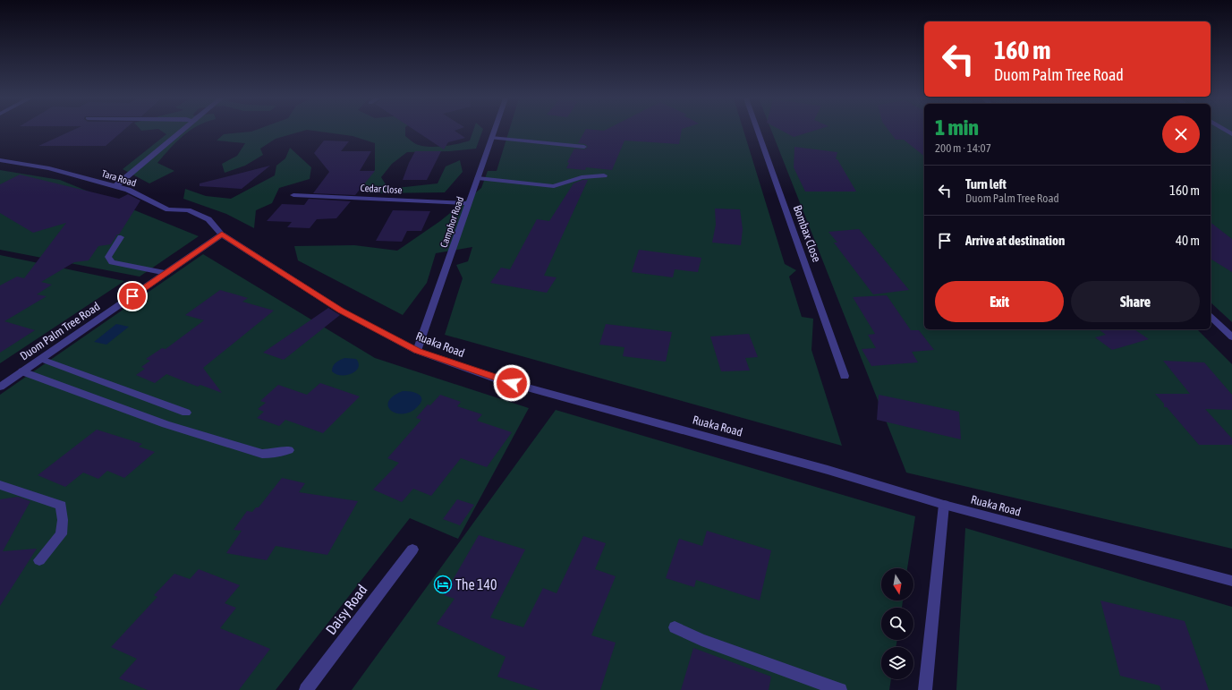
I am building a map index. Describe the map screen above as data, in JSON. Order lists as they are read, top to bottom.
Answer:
{
  "streets": {
    "street": [
      "Tara Road",
      "Cedar Close",
      "Camphor Road",
      "Bombax Close",
      "Duom Palm Tree Road",
      "Ruaka Road",
      "Daisy Road"
    ]
  },
  "crossings": [
    ["Tara Road", "Duom Palm Tree Road"],
    ["Tara Road", "Ruaka Road"],
    ["Cedar Close", "Camphor Road"],
    ["Camphor Road", "Ruaka Road"],
    ["Duom Palm Tree Road", "Ruaka Road"]
  ],
  "places": {
    "hotel": ["The 140"]
  },
  "north": "bottom",
  "page": {
    "turn": ["160 m", "Duom Palm Tree Road"],
    "heading": ["1 min", "200 m · 14:07"],
    "list": [
      {
        "name": "Turn left",
        "note": "Duom Palm Tree Road",
        "value": "160 m"
      },
      {
        "name": "Arrive at destination",
        "value": "40 m"
      }
    ],
    "buttons": ["Exit", "Share"]
  }
}
